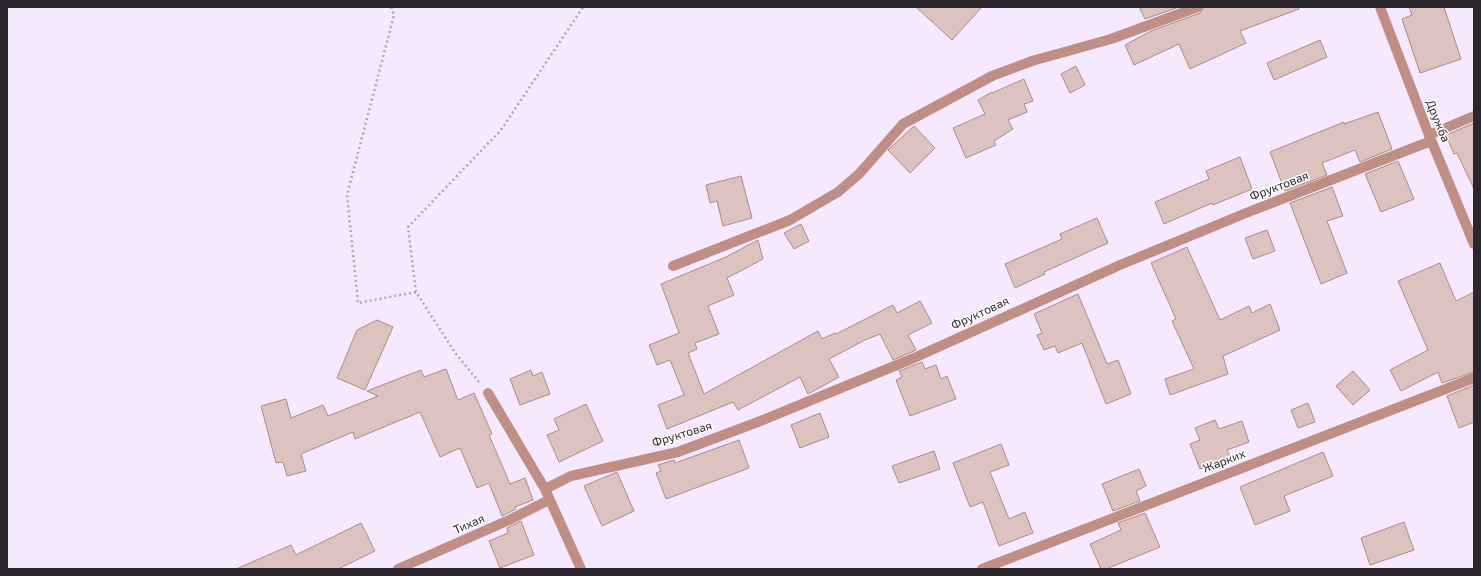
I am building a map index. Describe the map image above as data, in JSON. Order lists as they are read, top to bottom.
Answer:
{
  "streets": {
    "street": [
      "Дружба",
      "Фруктовая",
      "Жарких",
      "Тихая"
    ]
  },
  "crossings": [
    ["Дружба", "Фруктовая"]
  ]
}
